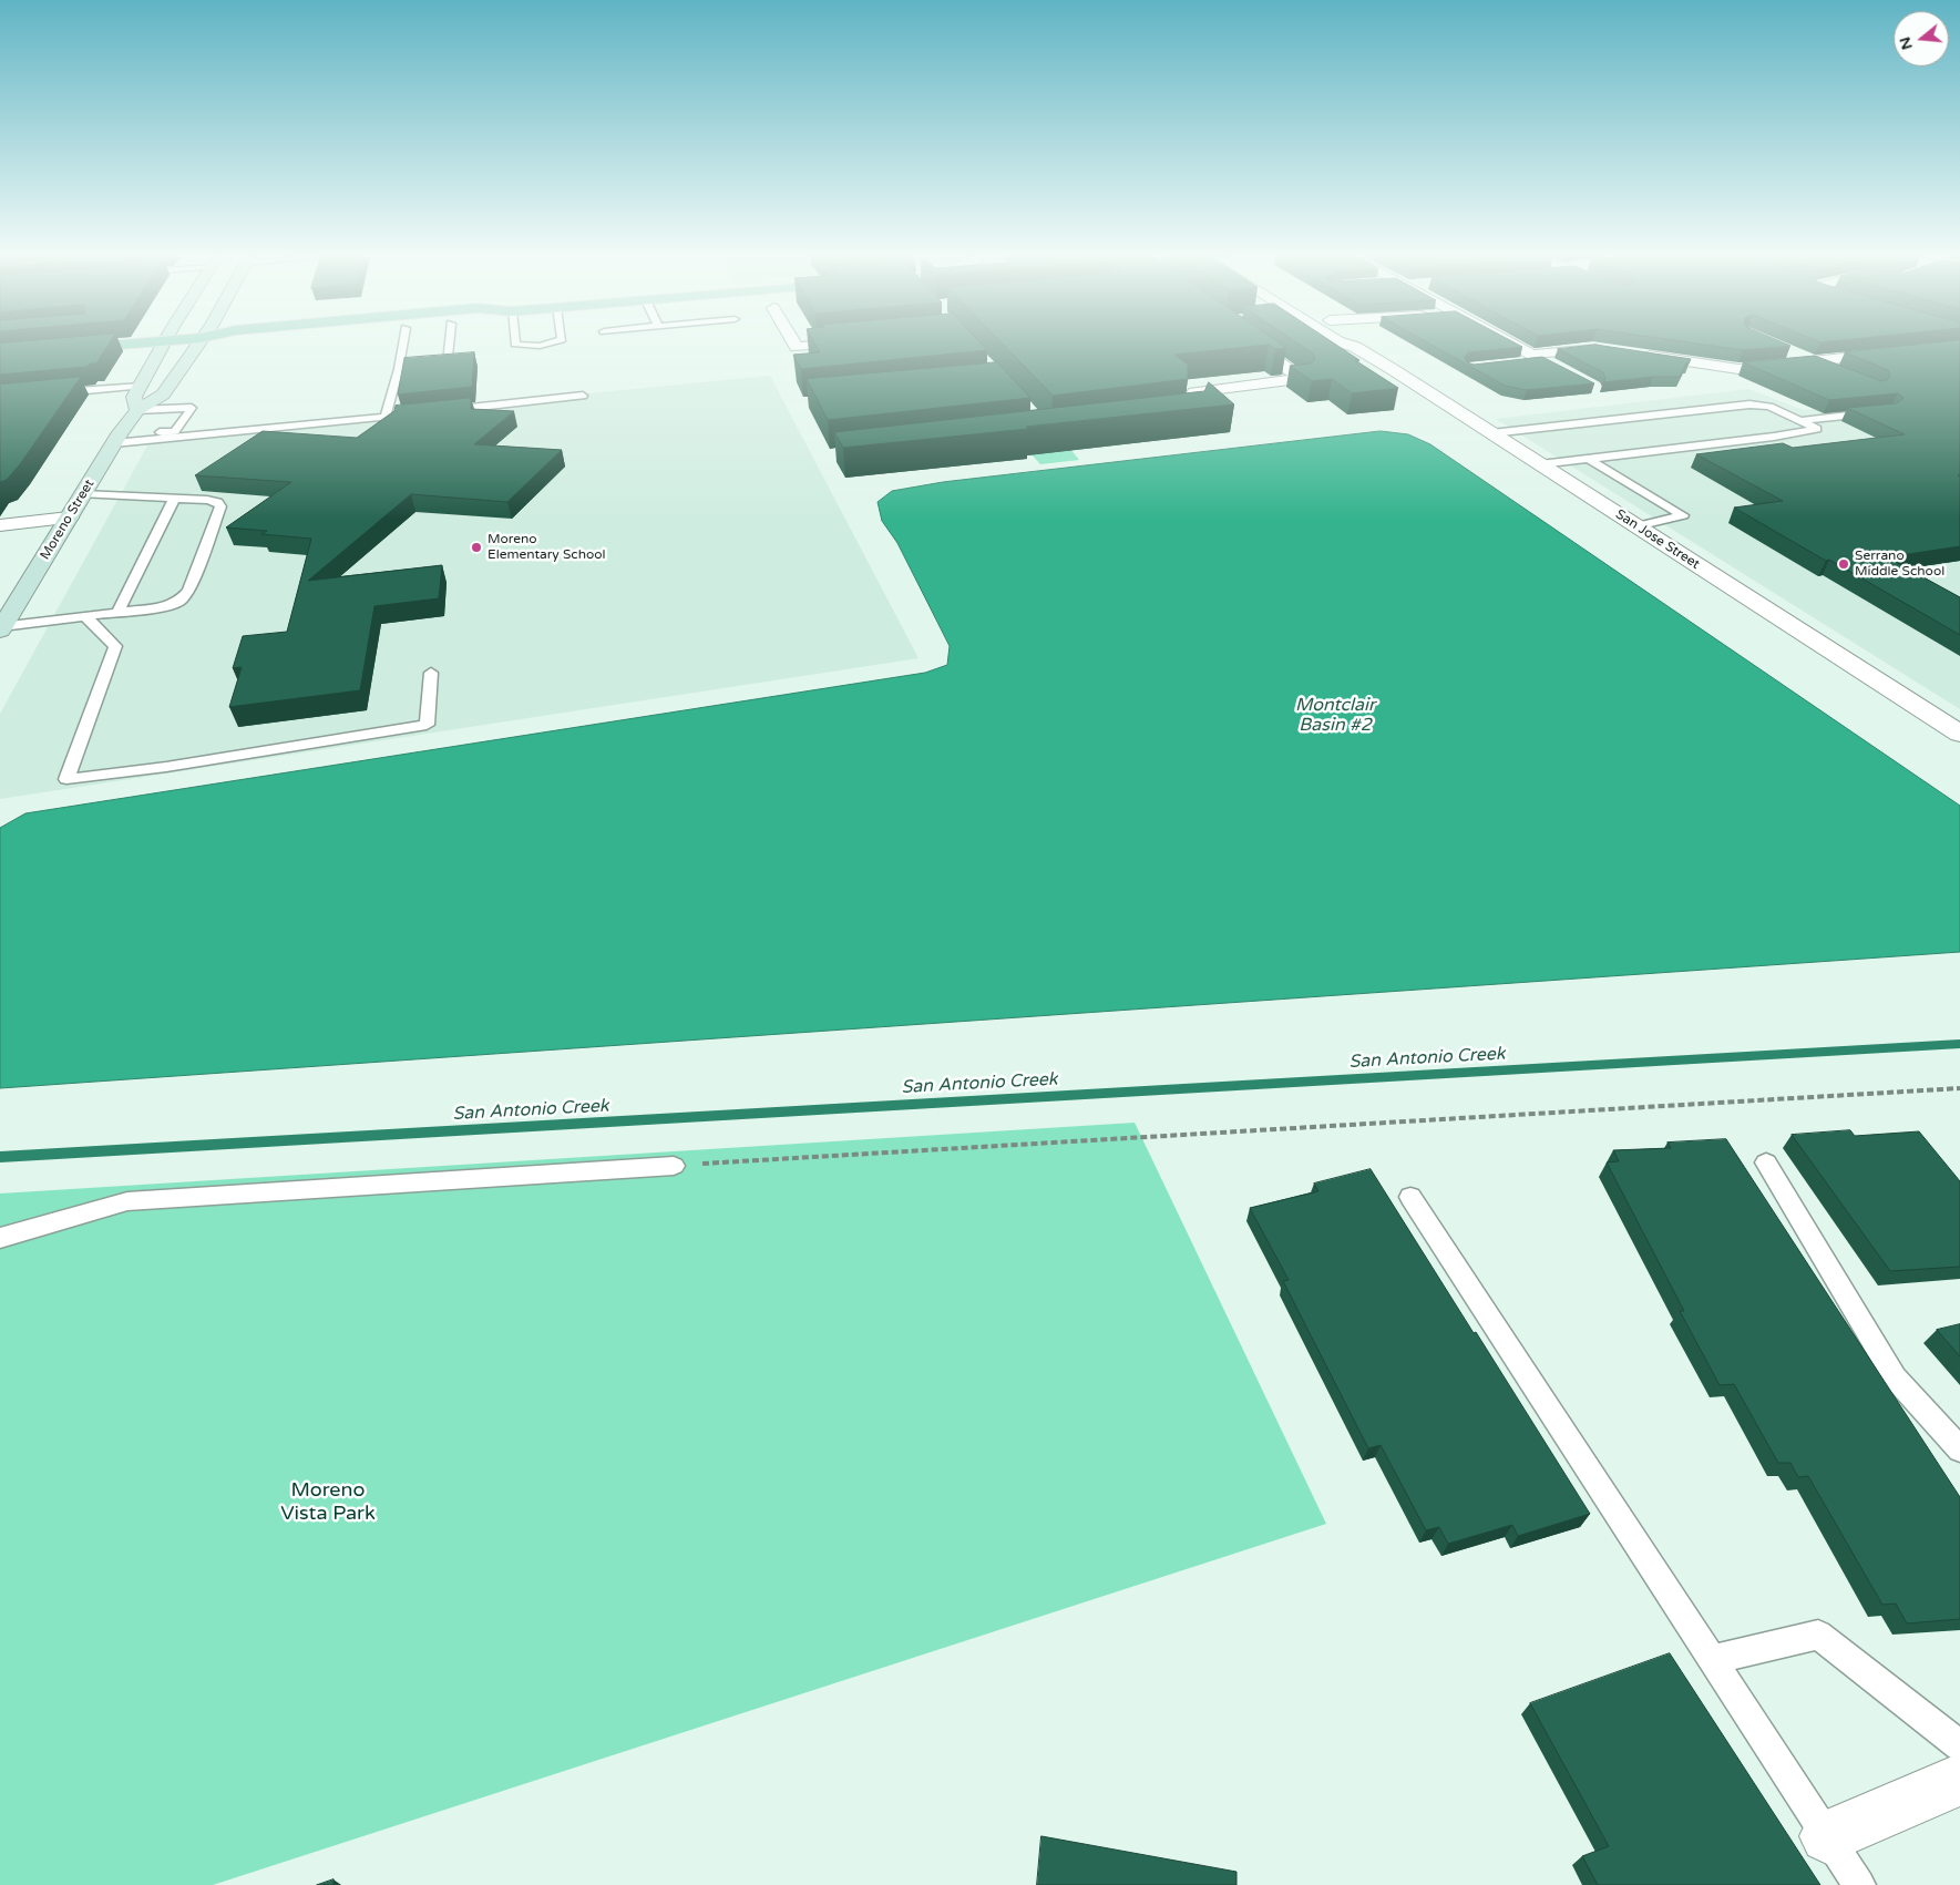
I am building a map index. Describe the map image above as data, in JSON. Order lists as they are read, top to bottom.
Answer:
{
  "streets": {
    "street": ["Moreno Street", "San Jose Street"]
  },
  "water": ["Montclair Basin #2", "San Antonio Creek"],
  "parks": ["Moreno Vista Park"],
  "places": ["Moreno Elementary School", "Serrano Middle School"],
  "north": "left"
}
